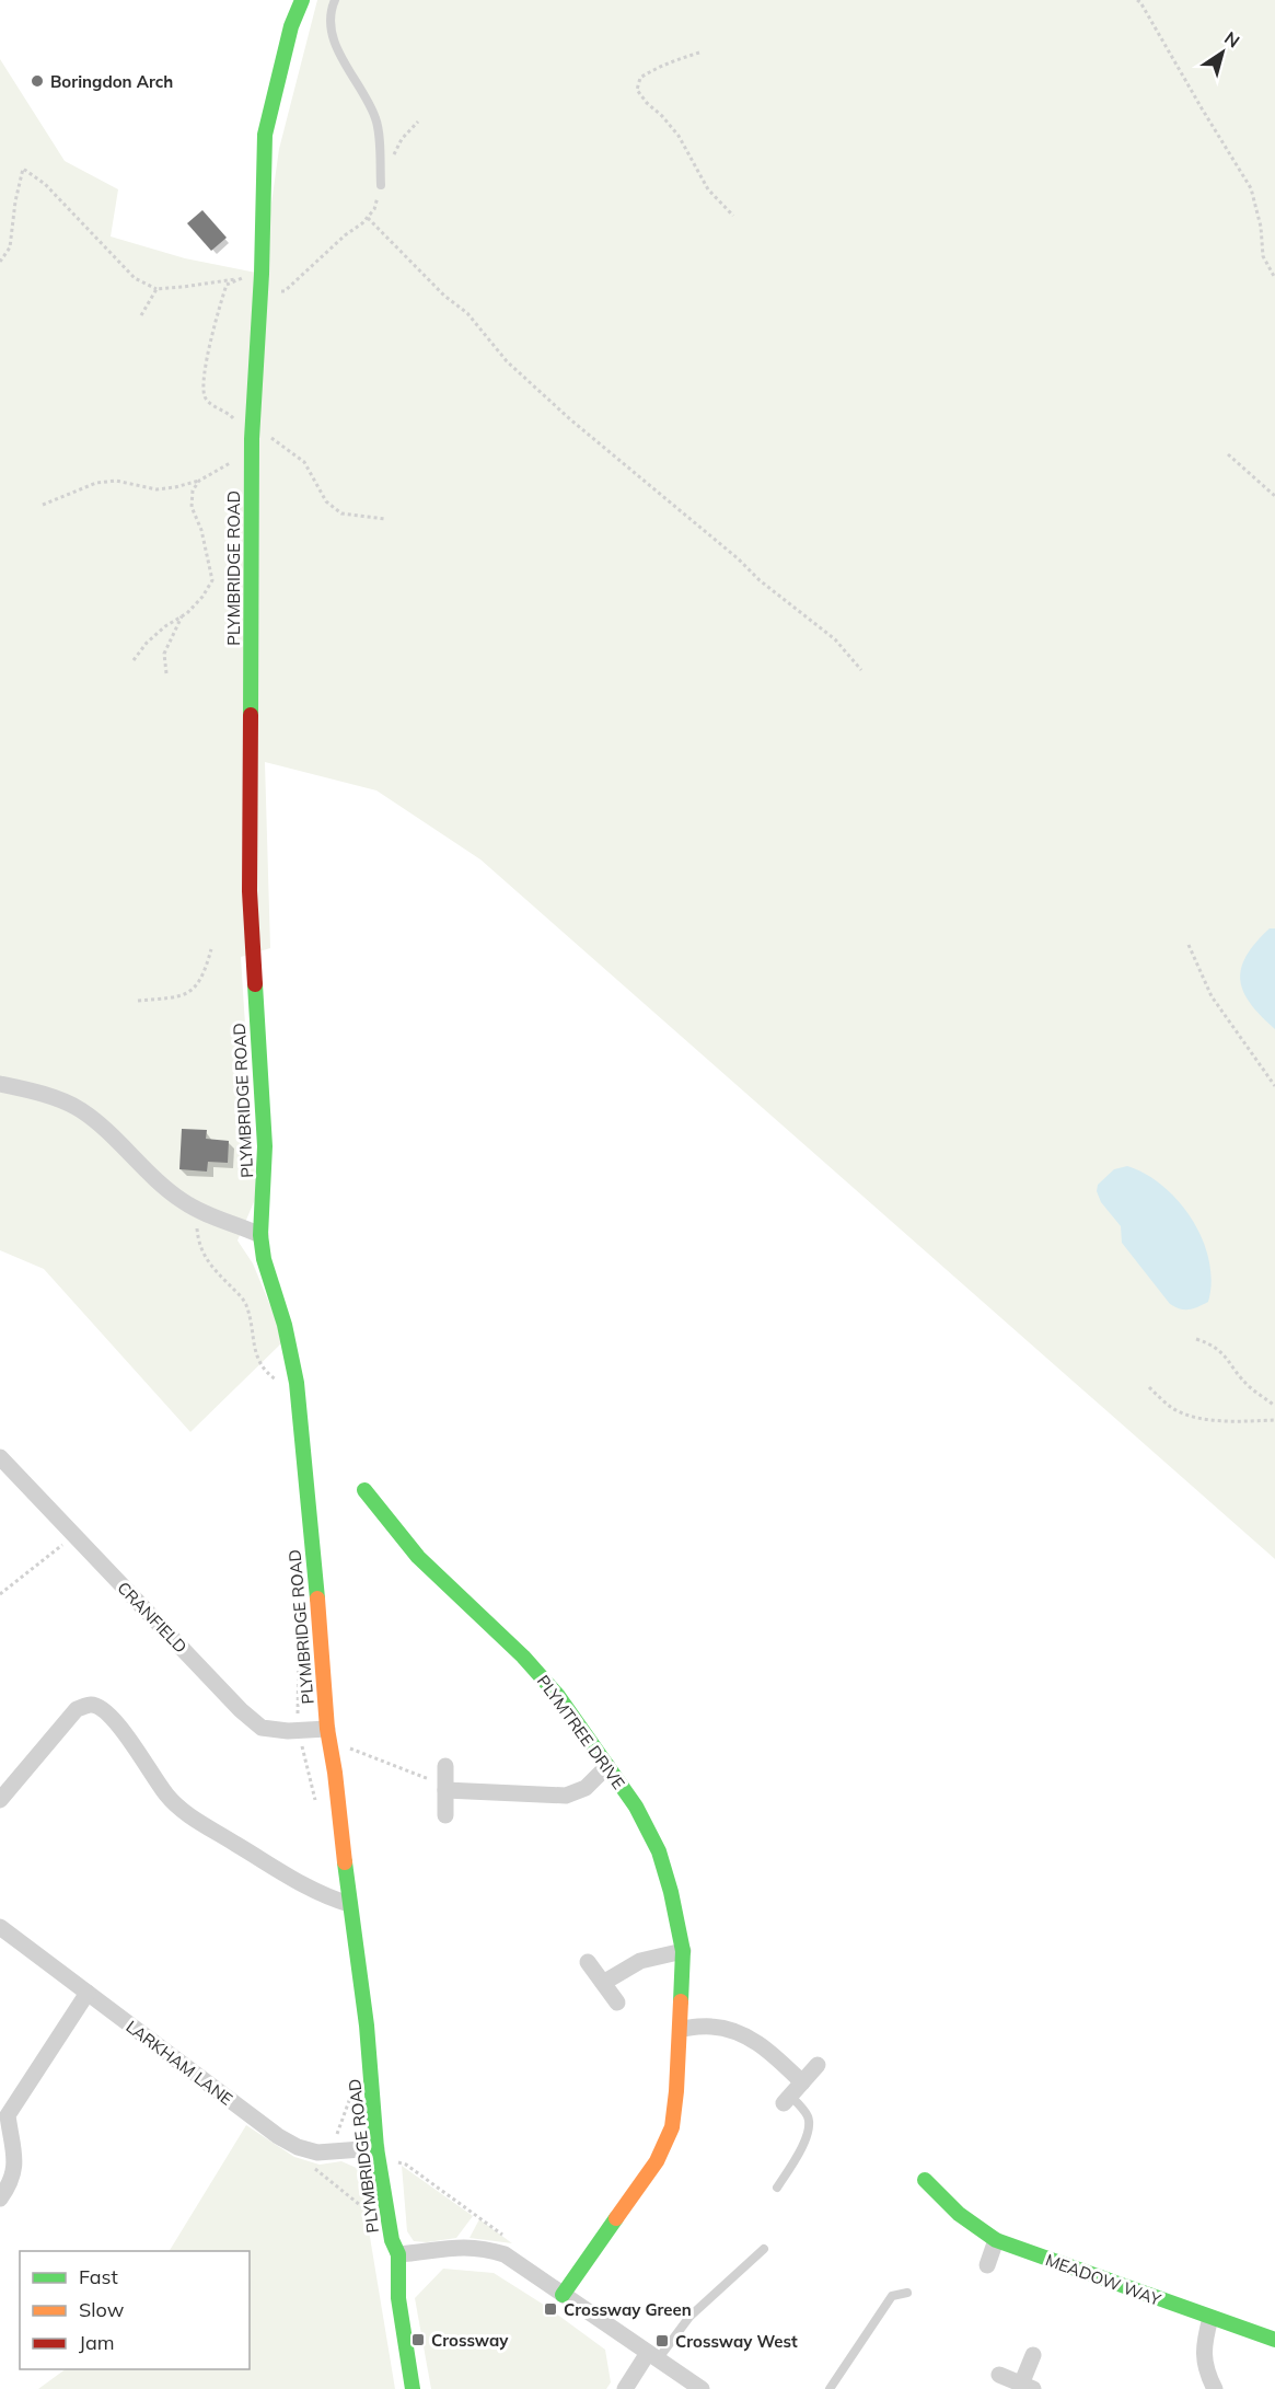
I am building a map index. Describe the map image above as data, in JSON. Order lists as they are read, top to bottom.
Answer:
{
  "streets": {
    "street": [
      "PLYMBRIDGE ROAD",
      "CRANFIELD",
      "PLYMTREE DRIVE",
      "LARKHAM LANE",
      "MEADOW WAY"
    ]
  },
  "crossings": [
    ["PLYMBRIDGE ROAD", "CRANFIELD"],
    ["PLYMBRIDGE ROAD", "LARKHAM LANE"]
  ],
  "places": {
    "other": ["Boringdon Arch"],
    "transit": ["Crossway Green", "Crossway", "Crossway West"]
  },
  "legend": ["Fast", "Slow", "Jam"],
  "north": "top right"
}
